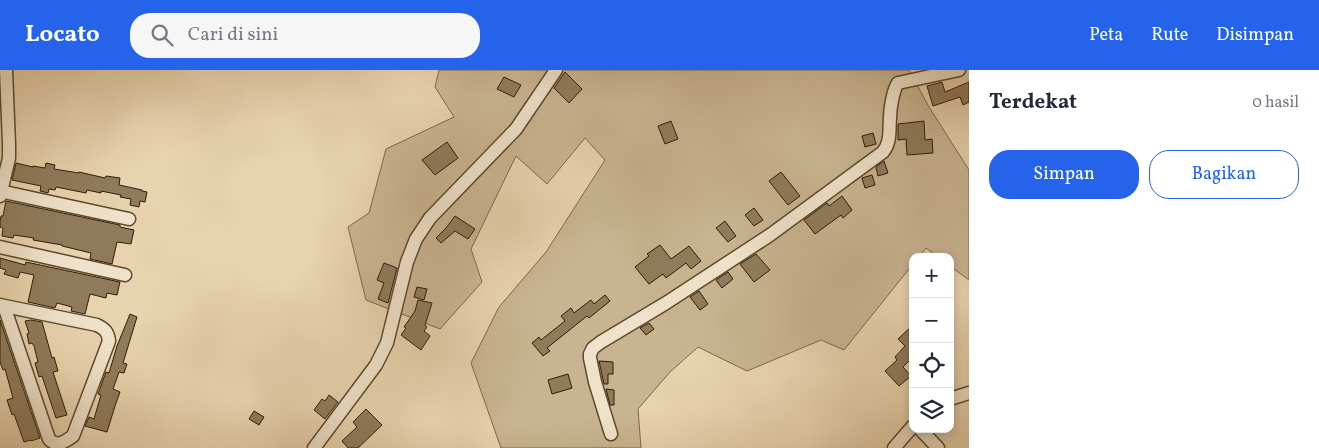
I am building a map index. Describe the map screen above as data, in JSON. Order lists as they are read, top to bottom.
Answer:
{
  "page": {
    "header": "Locato",
    "search": "Cari di sini",
    "nav": ["Peta", "Rute", "Disimpan"],
    "heading": ["Terdekat", "0 hasil"],
    "buttons": ["Simpan", "Bagikan"],
    "map_buttons": ["+", "−"]
  }
}
